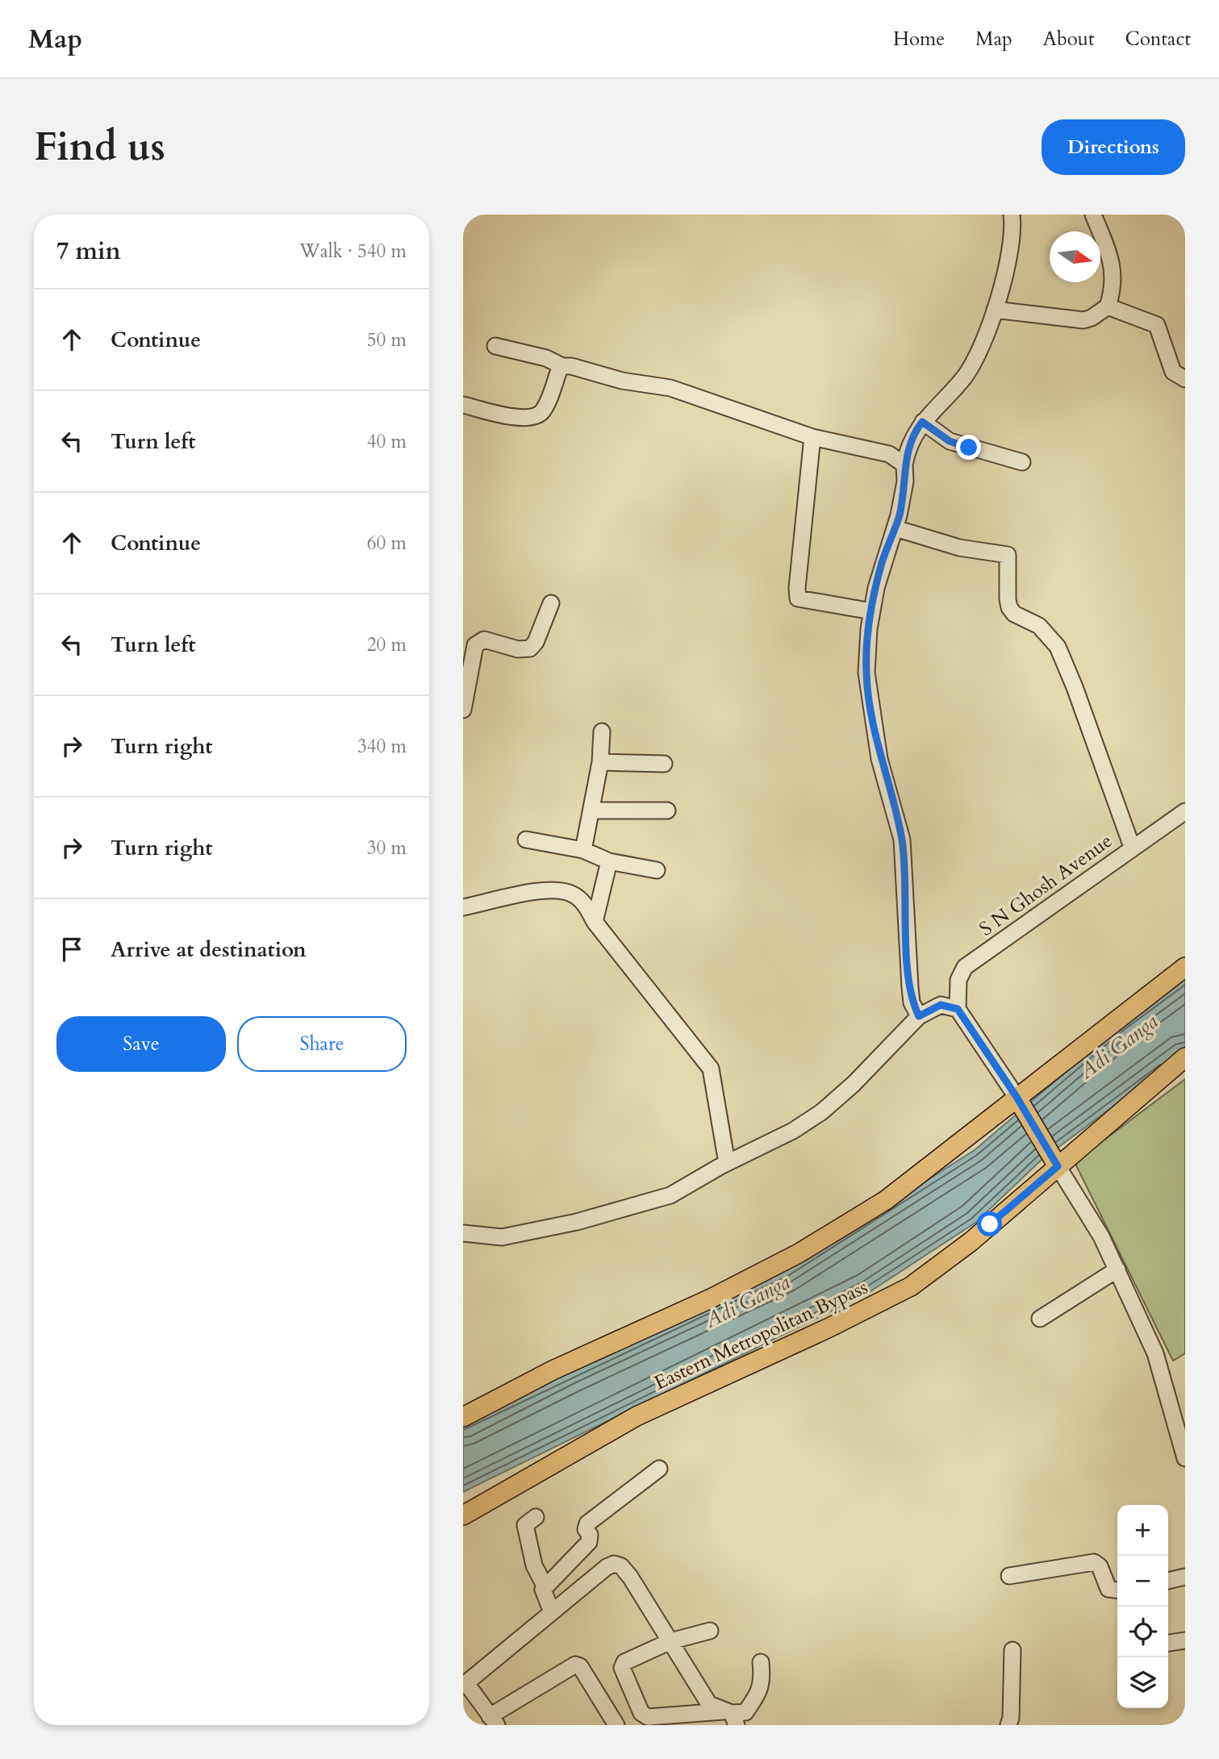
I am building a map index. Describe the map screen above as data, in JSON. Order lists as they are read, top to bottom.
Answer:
{
  "streets": {
    "main road": ["Eastern Metropolitan Bypass"],
    "street": ["S N Ghosh Avenue"]
  },
  "water": ["Adi Ganga"],
  "north": "right",
  "page": {
    "header": "Map",
    "nav": [
      "Home",
      "Map",
      "About",
      "Contact"
    ],
    "buttons": [
      "Directions",
      ["Save", "Share"]
    ],
    "title": "Find us",
    "heading": ["7 min", "Walk · 540 m"],
    "list": [
      ["Continue", "50 m"],
      ["Turn left", "40 m"],
      ["Continue", "60 m"],
      ["Turn left", "20 m"],
      ["Turn right", "340 m"],
      ["Turn right", "30 m"],
      "Arrive at destination"
    ],
    "map_buttons": ["+", "−"]
  }
}
